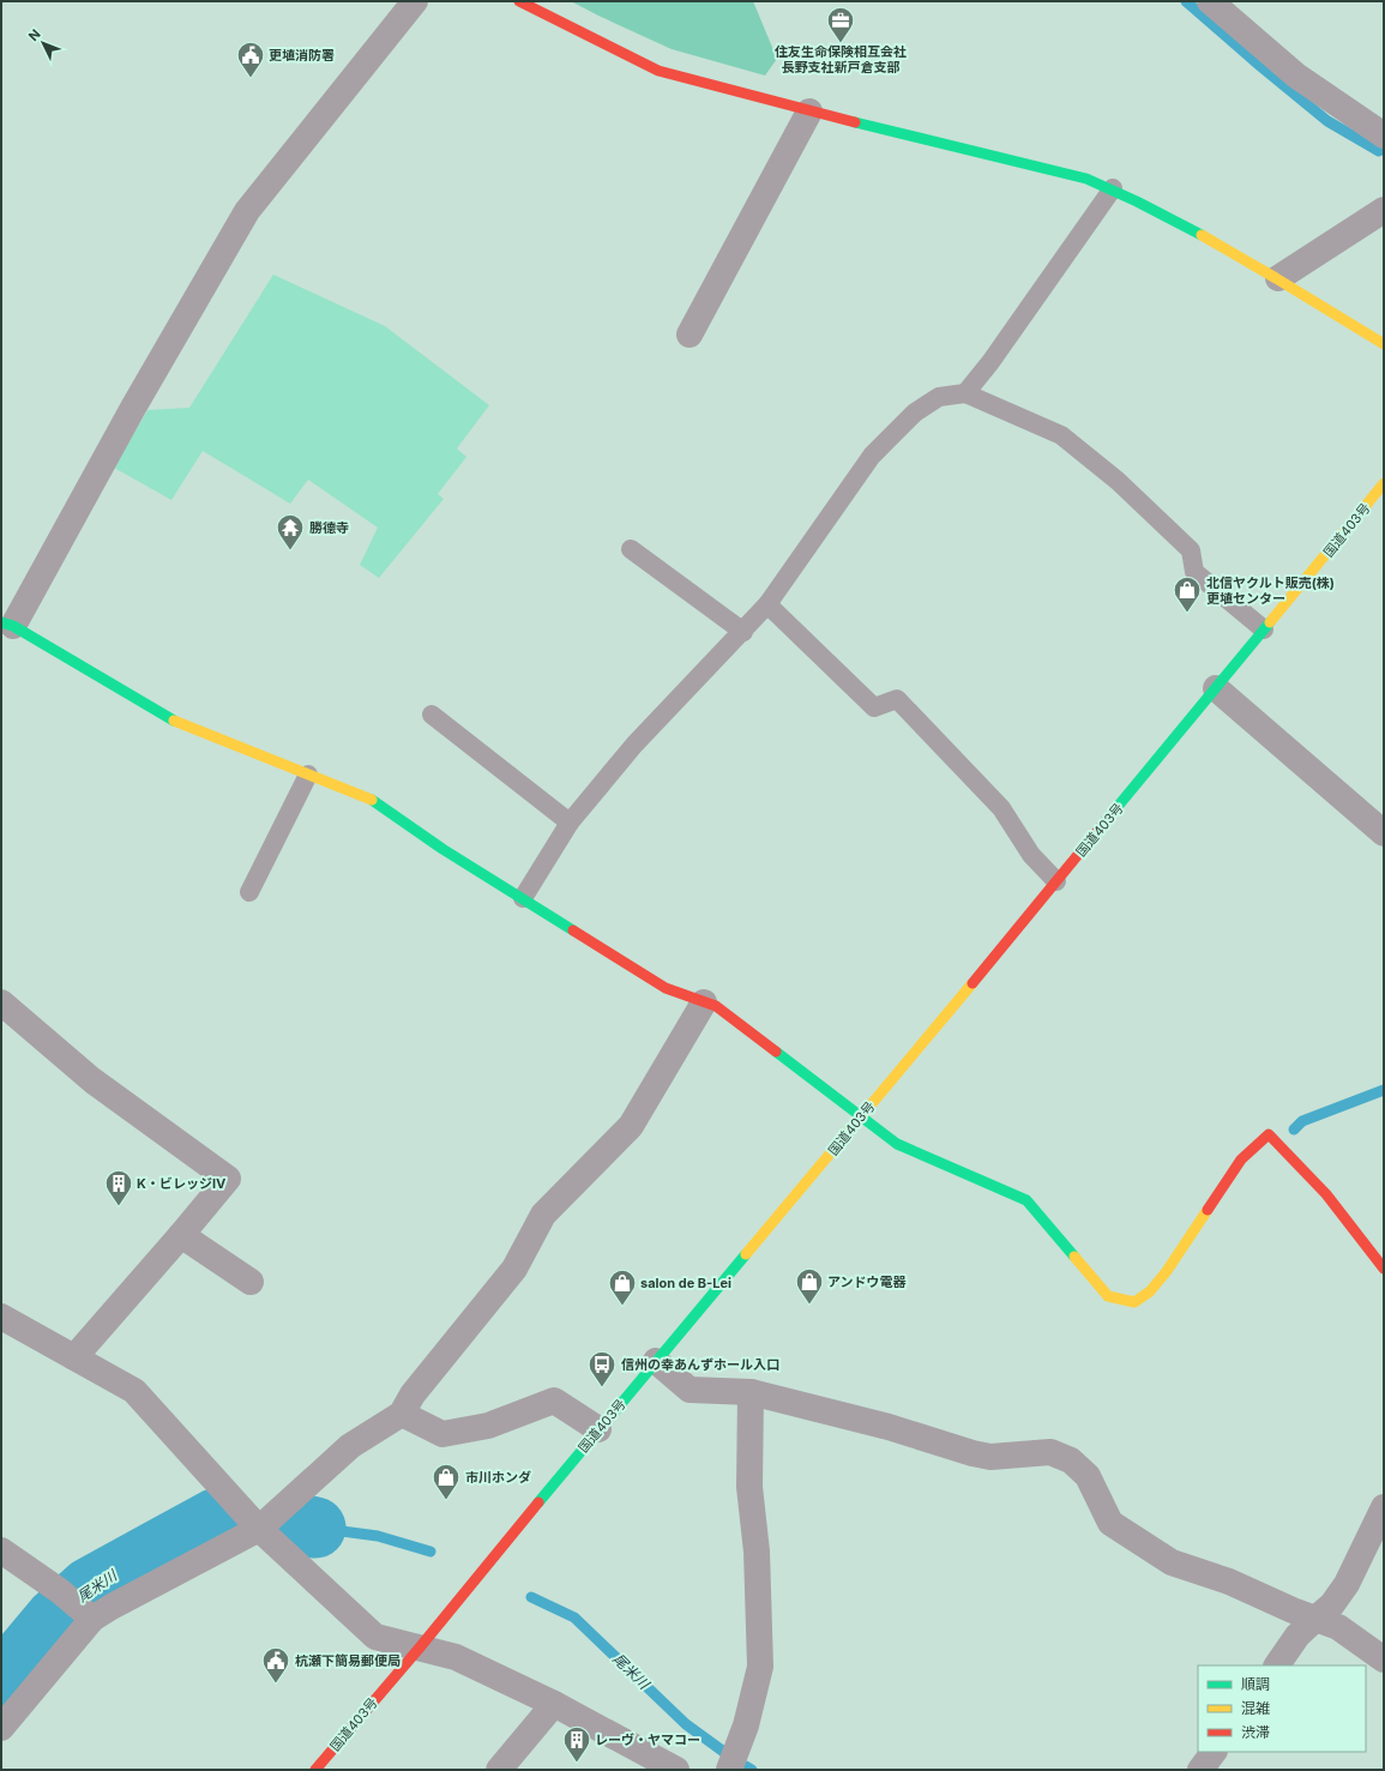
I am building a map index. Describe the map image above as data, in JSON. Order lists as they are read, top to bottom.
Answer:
{
  "streets": {
    "main road": ["国道403号"]
  },
  "water": ["尾米川"],
  "places": {
    "office": ["住友生命保険相互会社 長野支社新戸倉支部"],
    "public building": ["更埴消防署", "杭瀬下簡易郵便局"],
    "temple": ["勝德寺"],
    "shop": [
      "北信ヤクルト販売(株) 更埴センター",
      "アンドウ電器",
      "salon de B-Lei",
      "市川ホンダ"
    ],
    "building": ["K・ビレッジⅣ", "レーヴ・ヤマコー"],
    "bus stop": ["信州の幸あんずホール入口"]
  },
  "legend": ["順調", "混雑", "渋滞"],
  "north": "top left"
}
